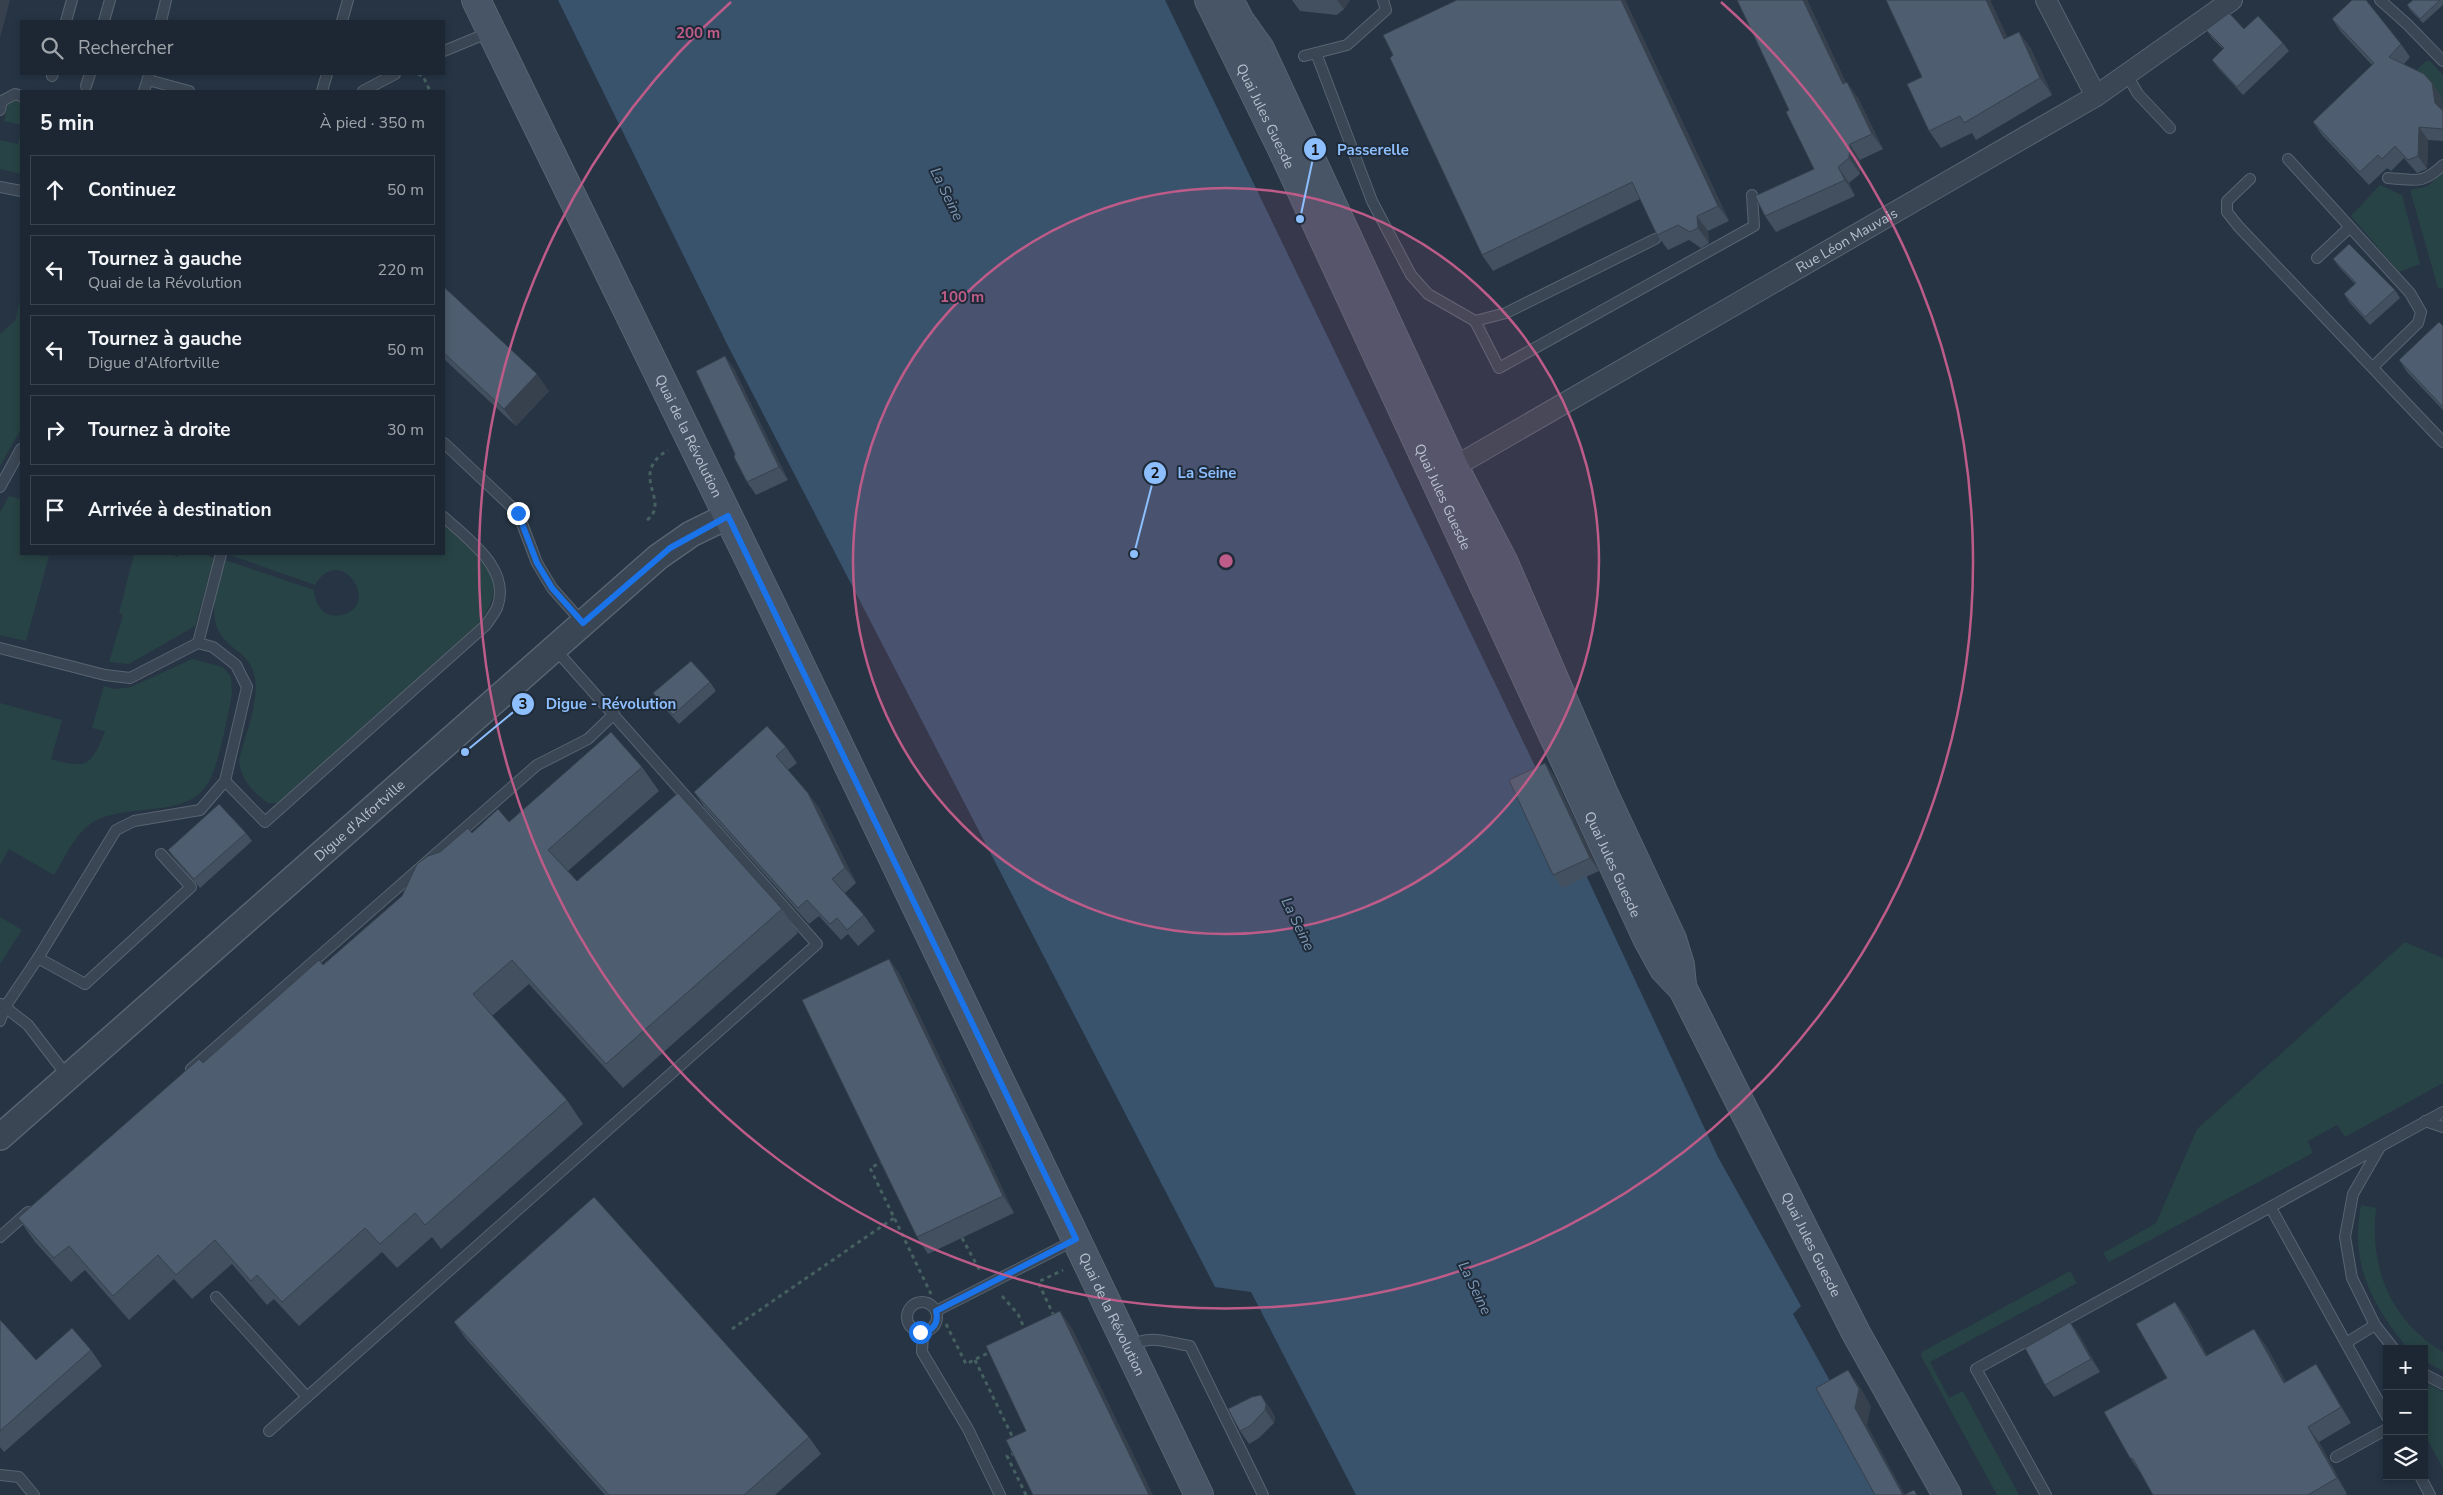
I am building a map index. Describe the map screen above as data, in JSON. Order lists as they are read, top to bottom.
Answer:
{
  "streets": {
    "main road": ["Quai Jules Guesde", "Quai de la Révolution"],
    "street": ["Rue Léon Mauvais", "Digue d'Alfortville"]
  },
  "crossings": [
    ["Quai Jules Guesde", "Rue Léon Mauvais"],
    ["Quai de la Révolution", "Digue d'Alfortville"]
  ],
  "water": ["La Seine"],
  "places": ["Passerelle", "La Seine", "Digue - Révolution"],
  "page": {
    "search": "Rechercher",
    "heading": ["5 min", "À pied · 350 m"],
    "list": [
      ["Continuez", "50 m"],
      ["Tournez à gauche", "Quai de la Révolution", "220 m"],
      ["Tournez à gauche", "Digue d'Alfortville", "50 m"],
      ["Tournez à droite", "30 m"],
      "Arrivée à destination"
    ],
    "map_buttons": ["+", "−"]
  },
  "rings": ["200 m", "100 m"]
}
